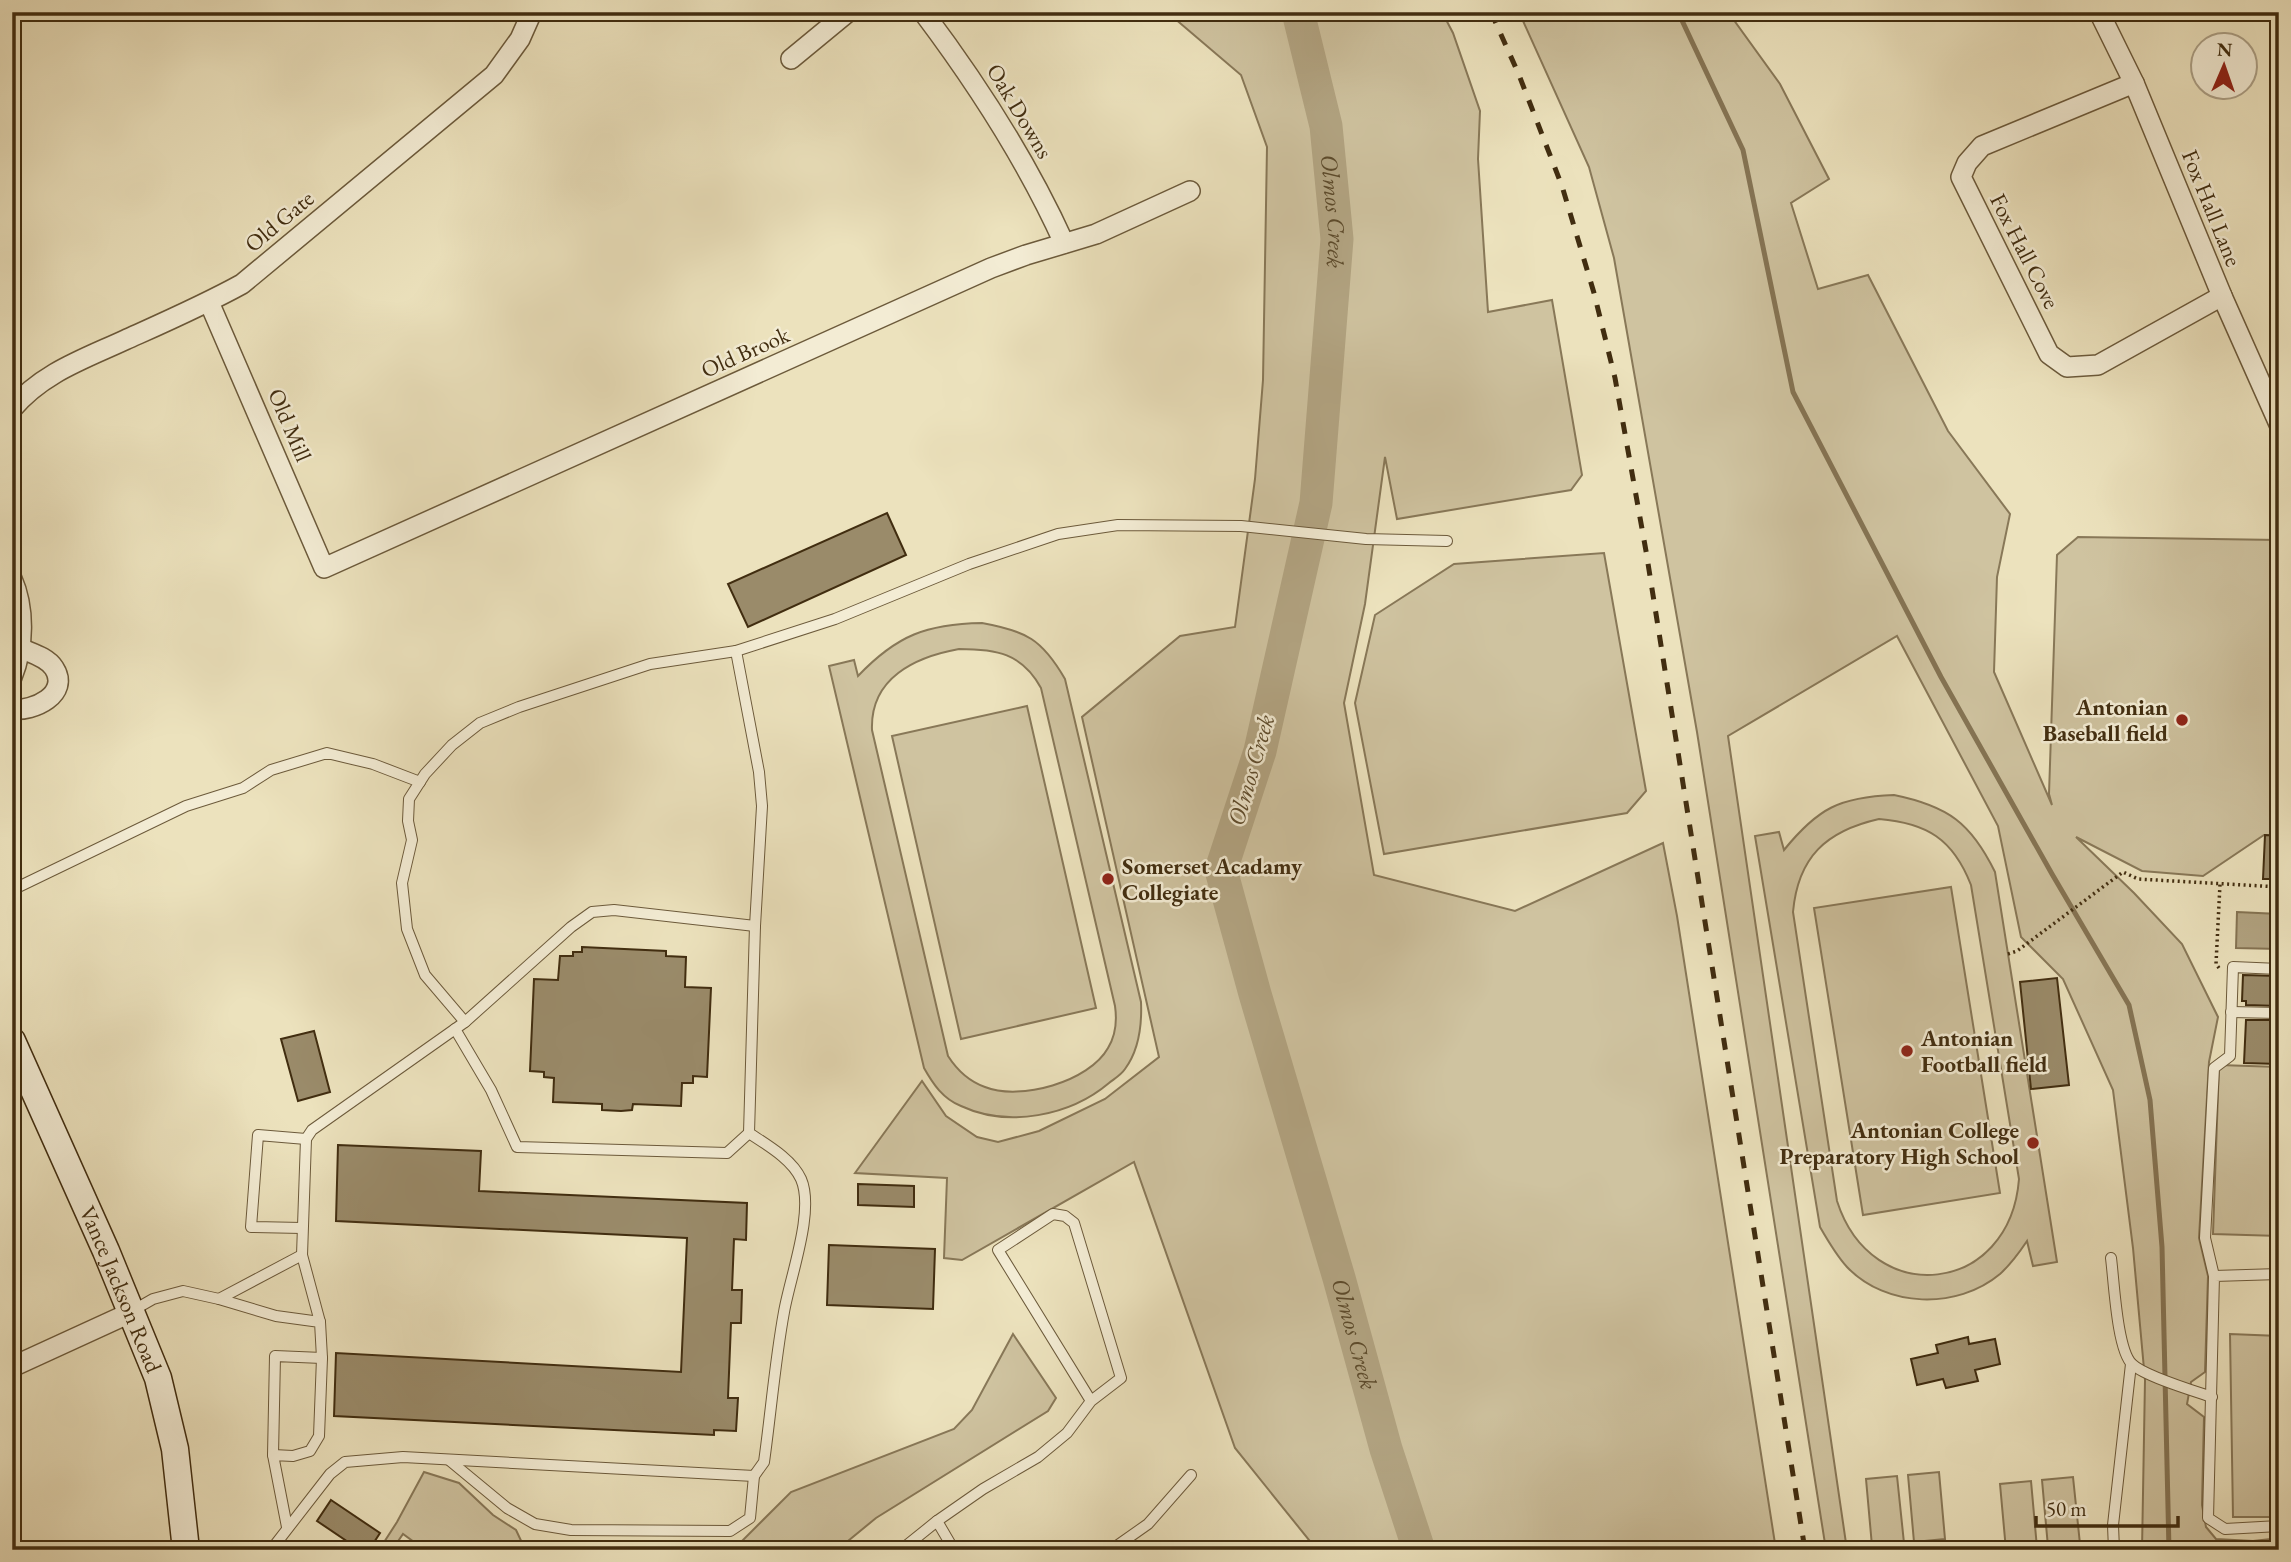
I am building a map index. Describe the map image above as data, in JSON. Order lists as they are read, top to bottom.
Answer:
{
  "streets": {
    "main road": ["Vance Jackson Road"],
    "street": [
      "Oak Downs",
      "Fox Hall Lane",
      "Old Gate",
      "Fox Hall Cove",
      "Old Brook",
      "Old Mill"
    ]
  },
  "crossings": [
    ["Oak Downs", "Old Brook"],
    ["Fox Hall Lane", "Fox Hall Cove"],
    ["Old Gate", "Old Mill"],
    ["Old Brook", "Old Mill"]
  ],
  "water": ["Olmos Creek"],
  "places": [
    "Antonian Baseball field",
    "Somerset Acadamy Collegiate",
    "Antonian Football field",
    "Antonian College Preparatory High School"
  ],
  "scale_bar": "50 m",
  "north": "top"
}
